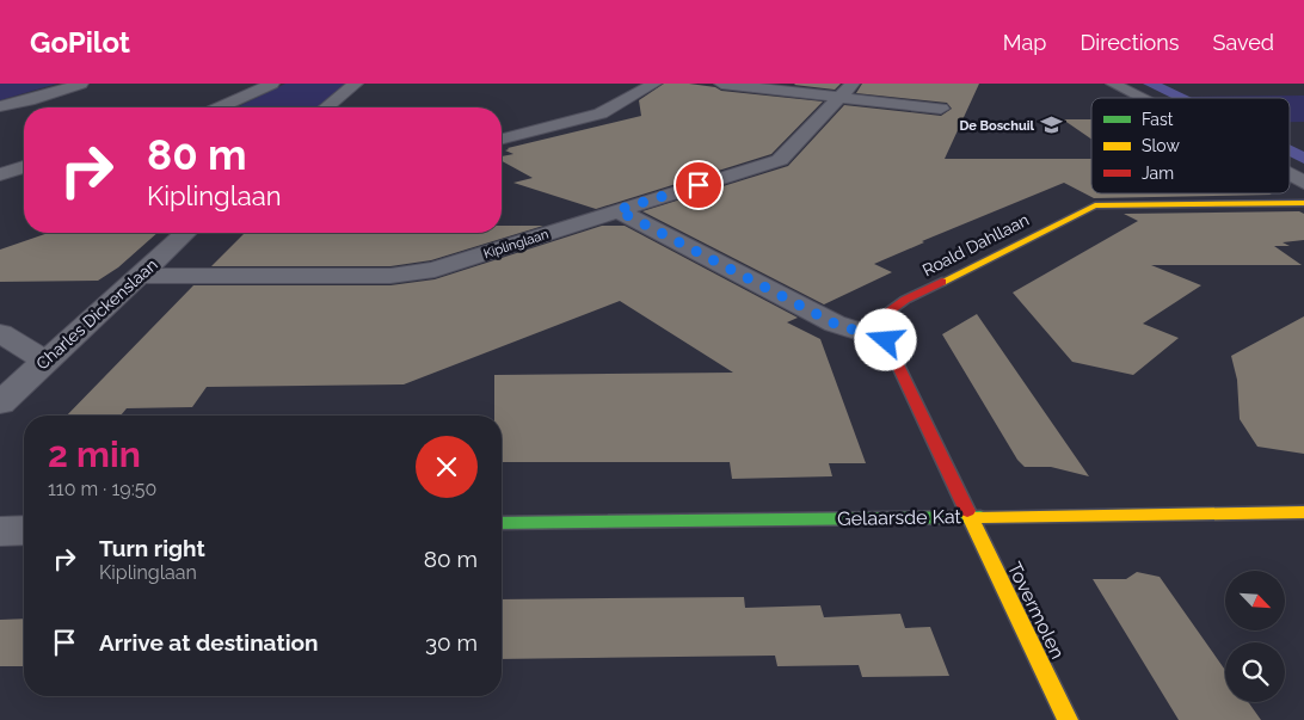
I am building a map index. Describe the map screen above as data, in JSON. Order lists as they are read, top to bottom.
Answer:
{
  "streets": {
    "street": [
      "Kiplinglaan",
      "Roald Dahllaan",
      "Charles Dickenslaan",
      "Gelaarsde Kat",
      "Tovermolen"
    ]
  },
  "crossings": [
    ["Kiplinglaan", "Charles Dickenslaan"],
    ["Roald Dahllaan", "Gelaarsde Kat"],
    ["Roald Dahllaan", "Tovermolen"],
    ["Gelaarsde Kat", "Tovermolen"]
  ],
  "places": {
    "school or university": ["De Boschuil"]
  },
  "legend": ["Fast", "Slow", "Jam"],
  "north": "bottom right",
  "page": {
    "header": "GoPilot",
    "nav": ["Map", "Directions", "Saved"],
    "turn": ["80 m", "Kiplinglaan"],
    "heading": ["2 min", "110 m · 19:50"],
    "list": [
      {
        "name": "Turn right",
        "note": "Kiplinglaan",
        "value": "80 m"
      },
      {
        "name": "Arrive at destination",
        "value": "30 m"
      }
    ]
  }
}
